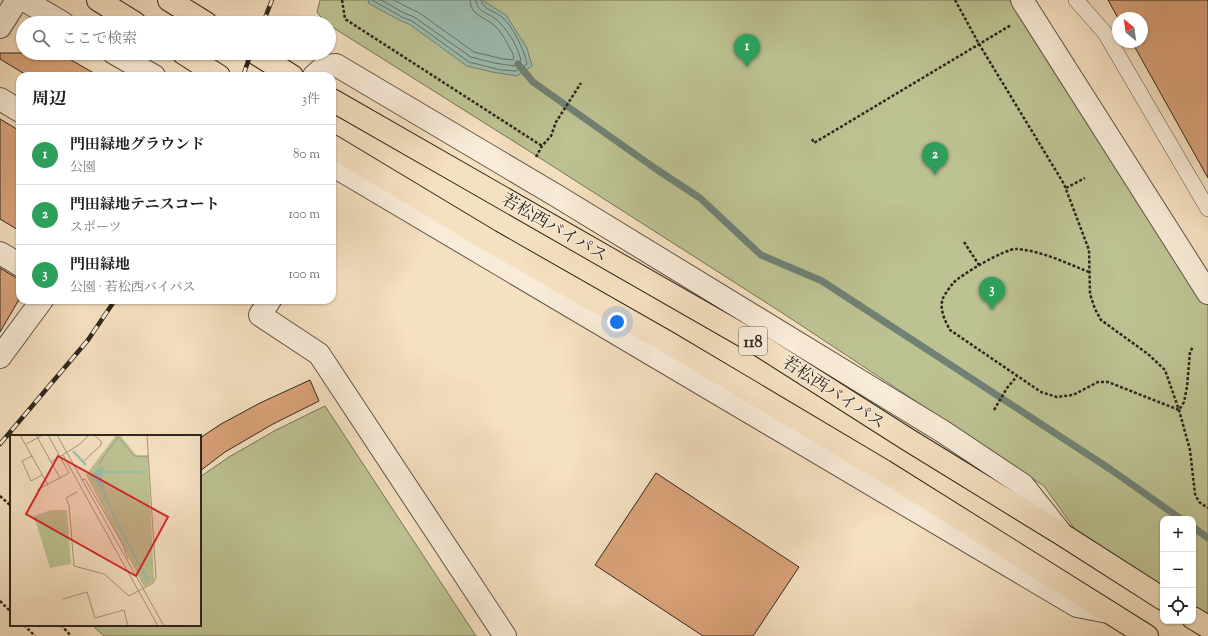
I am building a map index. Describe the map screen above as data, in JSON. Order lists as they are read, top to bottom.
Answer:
{
  "streets": {
    "highway": ["若松西バイパス", "118"]
  },
  "north": "top left",
  "page": {
    "search": "ここで検索",
    "pins": ["1", "2", "3"],
    "heading": ["周辺", "3件"],
    "list": [
      {
        "mark": "1",
        "name": "門田緑地グラウンド",
        "note": "公園",
        "value": "80 m"
      },
      {
        "mark": "2",
        "name": "門田緑地テニスコート",
        "note": "スポーツ",
        "value": "100 m"
      },
      {
        "mark": "3",
        "name": "門田緑地",
        "note": "公園 · 若松西バイパス",
        "value": "100 m"
      }
    ],
    "map_buttons": ["+", "−"]
  }
}
